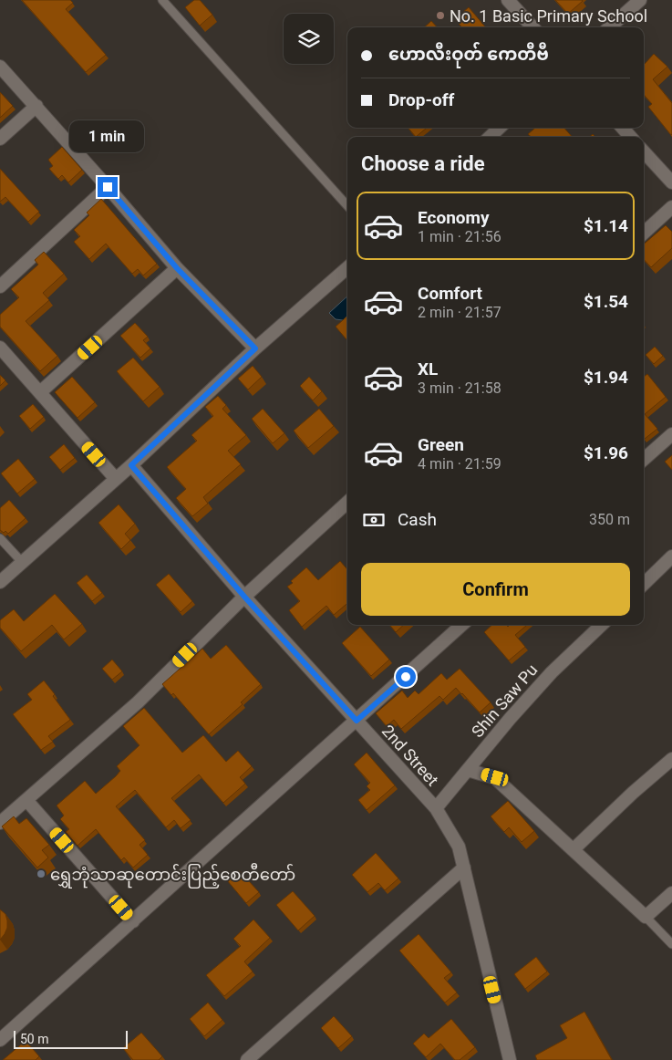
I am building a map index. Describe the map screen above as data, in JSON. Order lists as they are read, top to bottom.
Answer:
{
  "streets": {
    "street": ["Shin Saw Pu", "2nd Street"]
  },
  "crossings": [
    ["Shin Saw Pu", "2nd Street"]
  ],
  "places": ["No. 1 Basic Primary School", "ရွှေဘုံသာဆုတောင်းပြည့်စေတီတော်"],
  "scale_bar": "50 m",
  "page": {
    "banner": ["ဟောလီးဝုတ် ကေတီဗီ", "Drop-off"],
    "bubble": "1 min",
    "heading": "Choose a ride",
    "list": [
      {
        "name": "Economy",
        "note": "1 min · 21:56",
        "value": "$1.14"
      },
      {
        "name": "Comfort",
        "note": "2 min · 21:57",
        "value": "$1.54"
      },
      {
        "name": "XL",
        "note": "3 min · 21:58",
        "value": "$1.94"
      },
      {
        "name": "Green",
        "note": "4 min · 21:59",
        "value": "$1.96"
      }
    ],
    "pay": ["Cash", "350 m"],
    "buttons": "Confirm",
    "scale": "50 m"
  }
}
